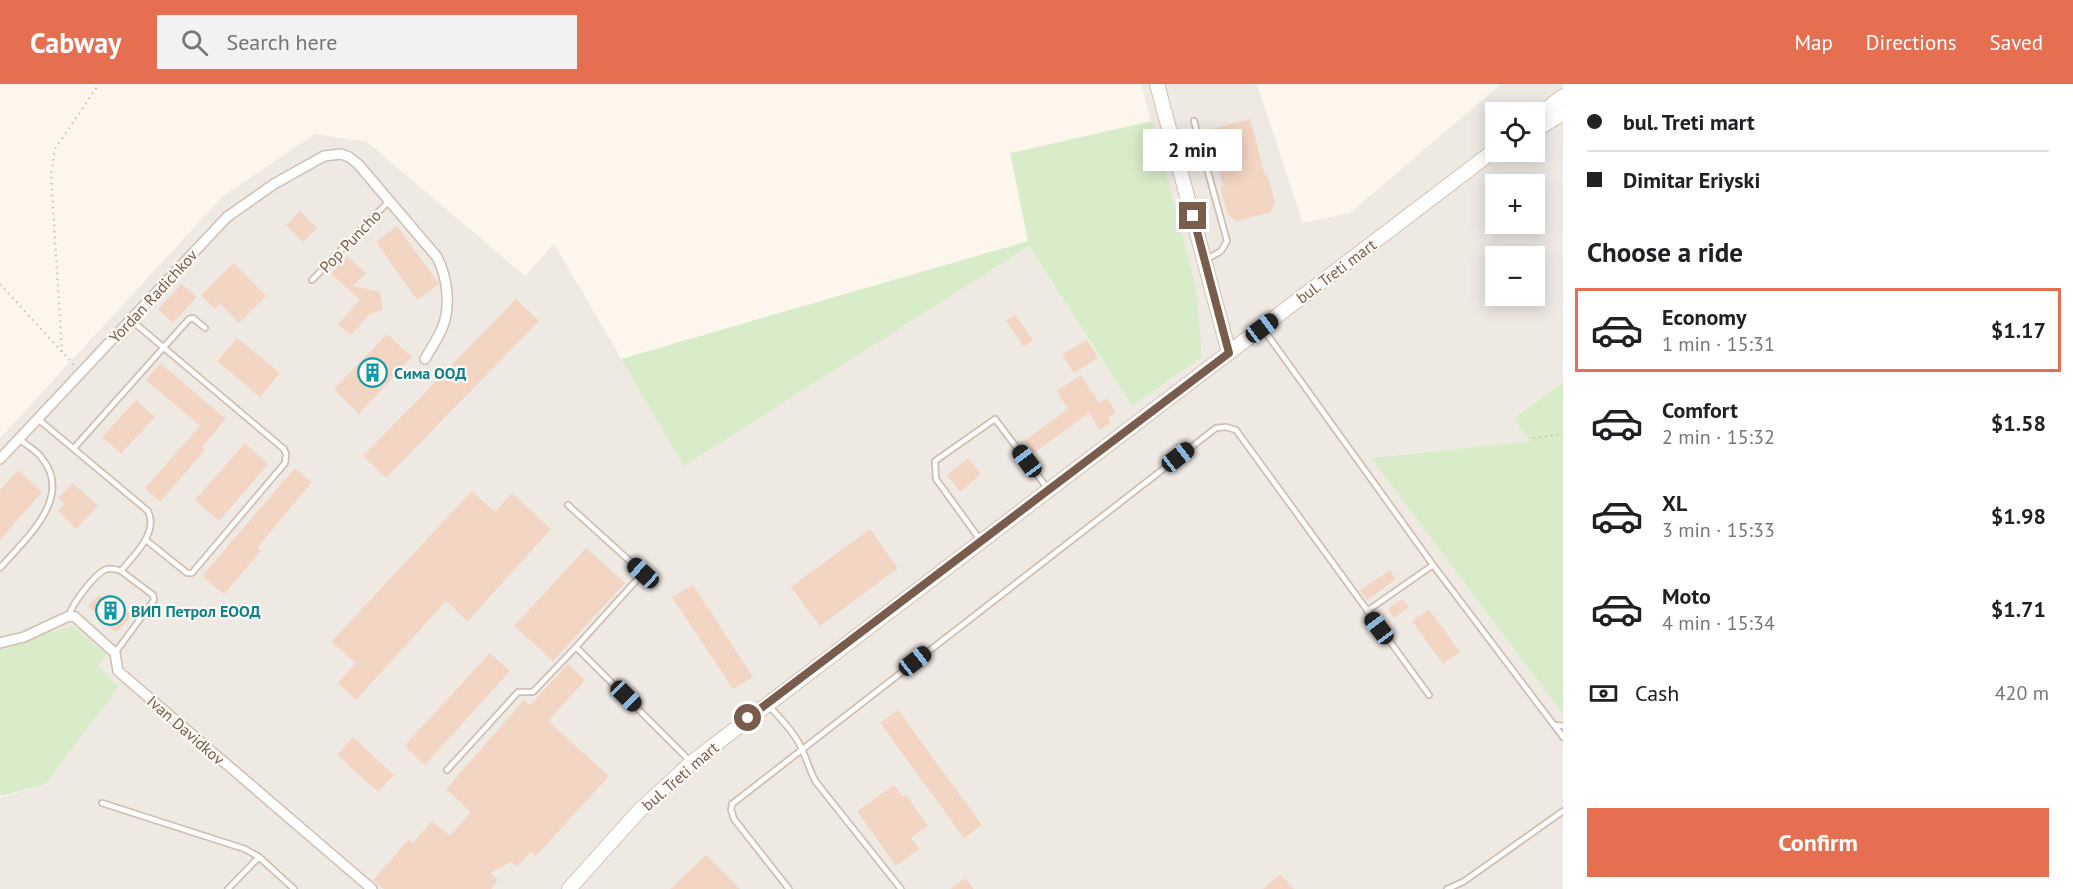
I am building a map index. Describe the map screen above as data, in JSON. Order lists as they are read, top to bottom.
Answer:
{
  "streets": {
    "main road": ["bul. Treti mart"],
    "street": ["Yordan Radichkov", "Ivan Davidkov"],
    "lane": ["Pop Puncho"]
  },
  "crossings": [
    ["Pop Puncho", "Yordan Radichkov"]
  ],
  "places": {
    "building": ["Сима ООД", "ВИП Петрол ЕООД"]
  },
  "page": {
    "header": "Cabway",
    "search": "Search here",
    "nav": ["Map", "Directions", "Saved"],
    "banner": ["bul. Treti mart", "Dimitar Eriyski"],
    "map_buttons": ["+", "−"],
    "bubble": "2 min",
    "heading": "Choose a ride",
    "list": [
      {
        "name": "Economy",
        "note": "1 min · 15:31",
        "value": "$1.17"
      },
      {
        "name": "Comfort",
        "note": "2 min · 15:32",
        "value": "$1.58"
      },
      {
        "name": "XL",
        "note": "3 min · 15:33",
        "value": "$1.98"
      },
      {
        "name": "Moto",
        "note": "4 min · 15:34",
        "value": "$1.71"
      }
    ],
    "pay": ["Cash", "420 m"],
    "buttons": "Confirm"
  }
}
